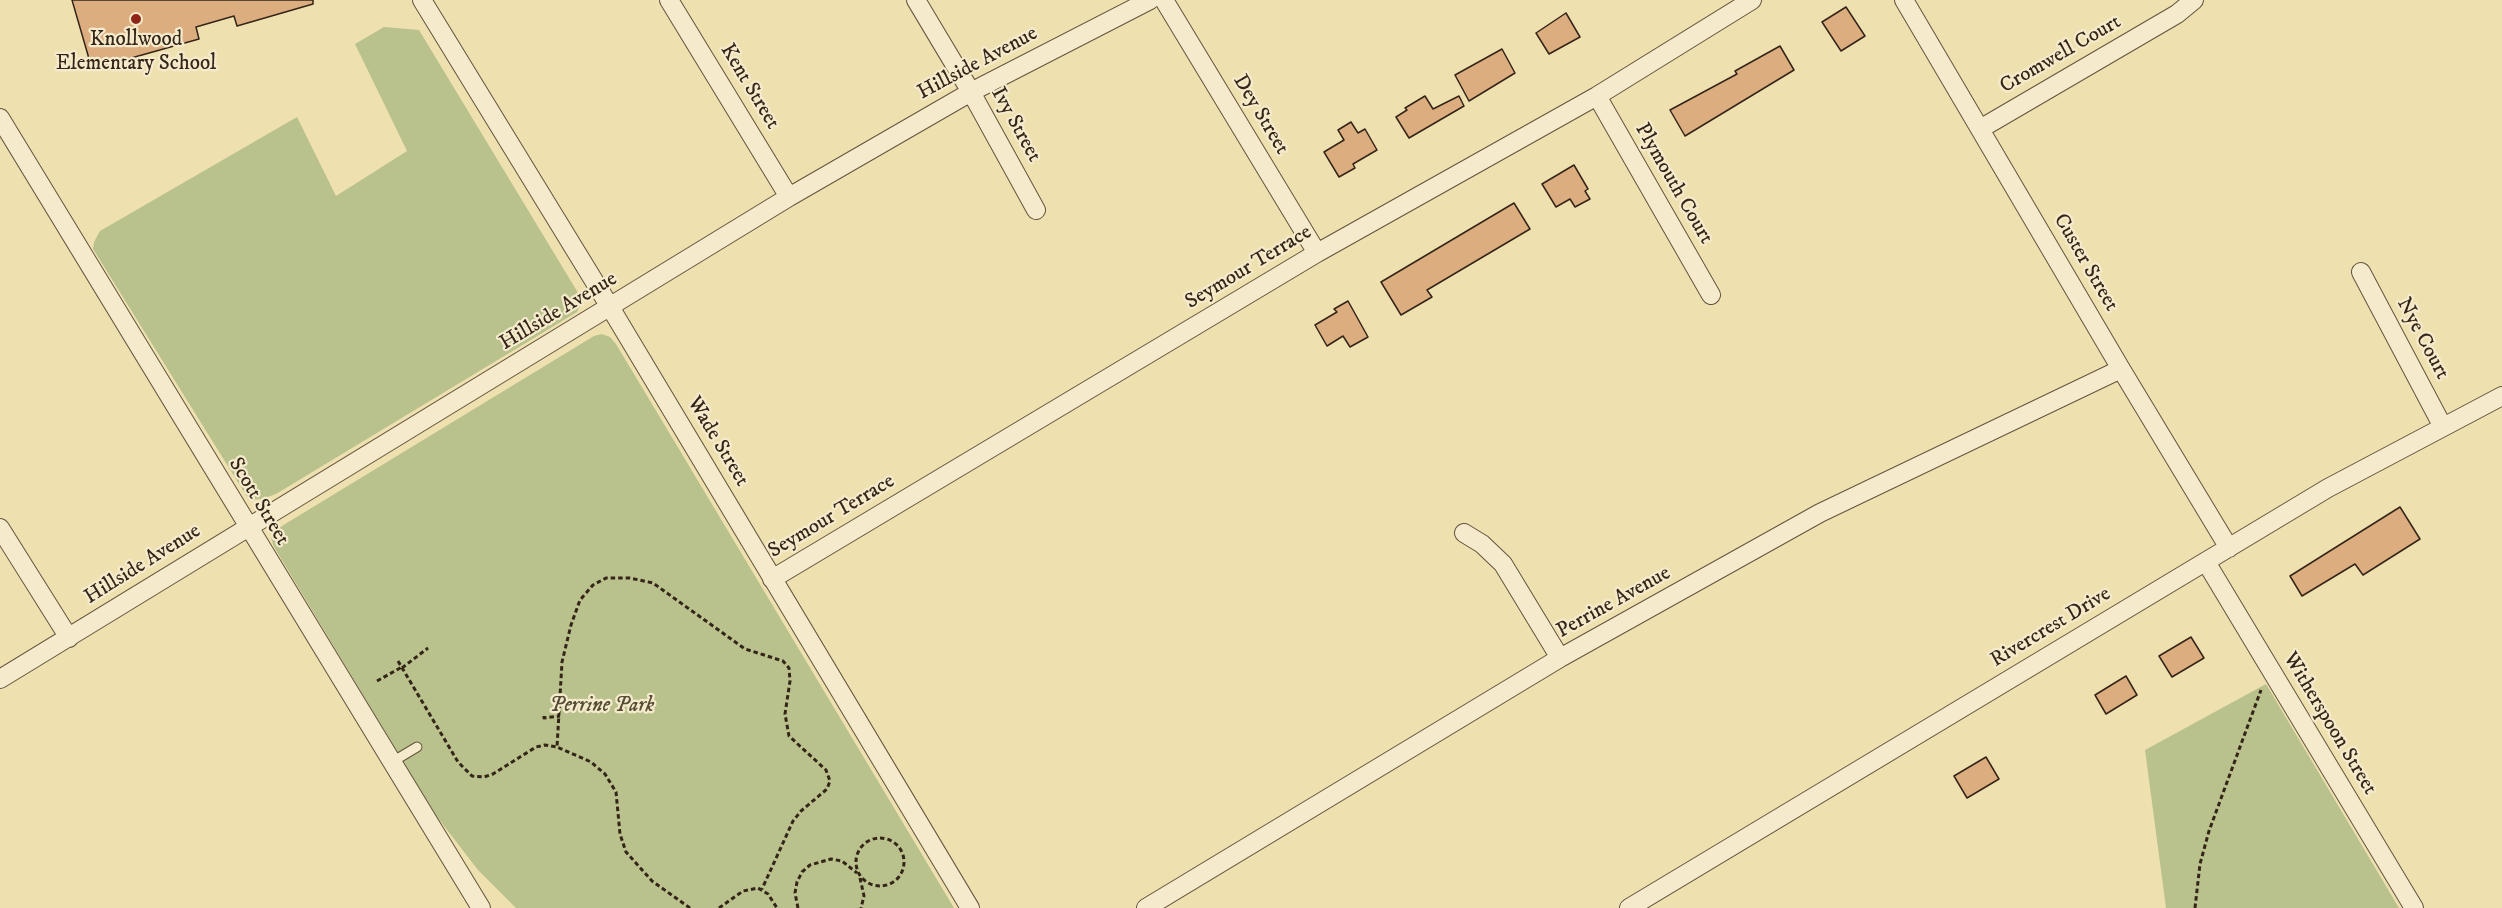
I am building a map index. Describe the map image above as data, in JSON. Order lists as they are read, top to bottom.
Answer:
{
  "streets": {
    "street": [
      "Cromwell Court",
      "Hillside Avenue",
      "Kent Street",
      "Dey Street",
      "Ivy Street",
      "Plymouth Court",
      "Custer Street",
      "Seymour Terrace",
      "Nye Court",
      "Wade Street",
      "Scott Street",
      "Perrine Avenue",
      "Rivercrest Drive",
      "Witherspoon Street"
    ]
  },
  "crossings": [
    ["Cromwell Court", "Custer Street"],
    ["Hillside Avenue", "Kent Street"],
    ["Hillside Avenue", "Ivy Street"],
    ["Hillside Avenue", "Wade Street"],
    ["Hillside Avenue", "Scott Street"],
    ["Dey Street", "Seymour Terrace"],
    ["Plymouth Court", "Seymour Terrace"],
    ["Custer Street", "Perrine Avenue"],
    ["Custer Street", "Rivercrest Drive"],
    ["Seymour Terrace", "Wade Street"],
    ["Nye Court", "Rivercrest Drive"],
    ["Rivercrest Drive", "Witherspoon Street"]
  ],
  "parks": ["Perrine Park"],
  "places": ["Knollwood Elementary School"]
}
